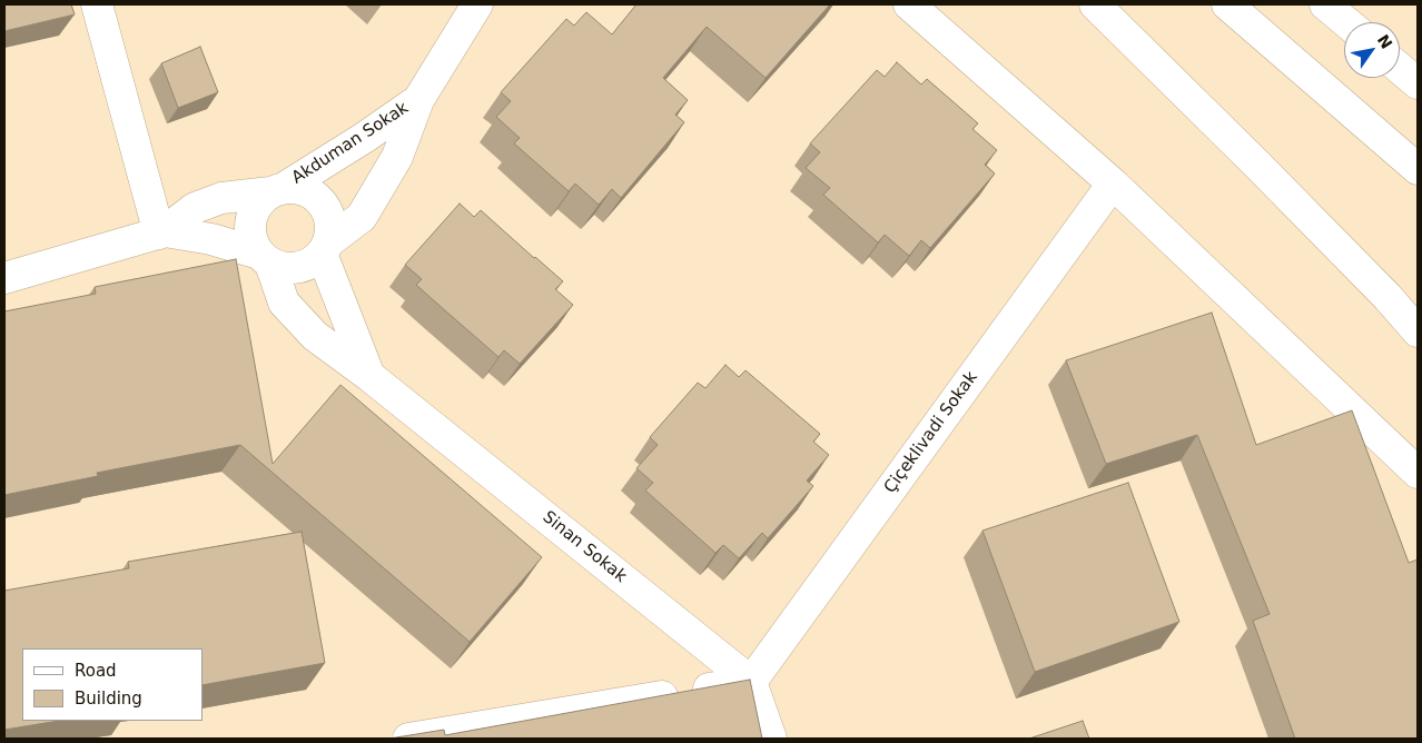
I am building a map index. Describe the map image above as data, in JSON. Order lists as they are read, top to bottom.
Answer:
{
  "streets": {
    "main road": ["Akduman Sokak", "Çiçeklivadi Sokak", "Sinan Sokak"]
  },
  "crossings": [
    ["Akduman Sokak", "Sinan Sokak"],
    ["Çiçeklivadi Sokak", "Sinan Sokak"]
  ],
  "legend": ["Road", "Building"],
  "north": "top right"
}
